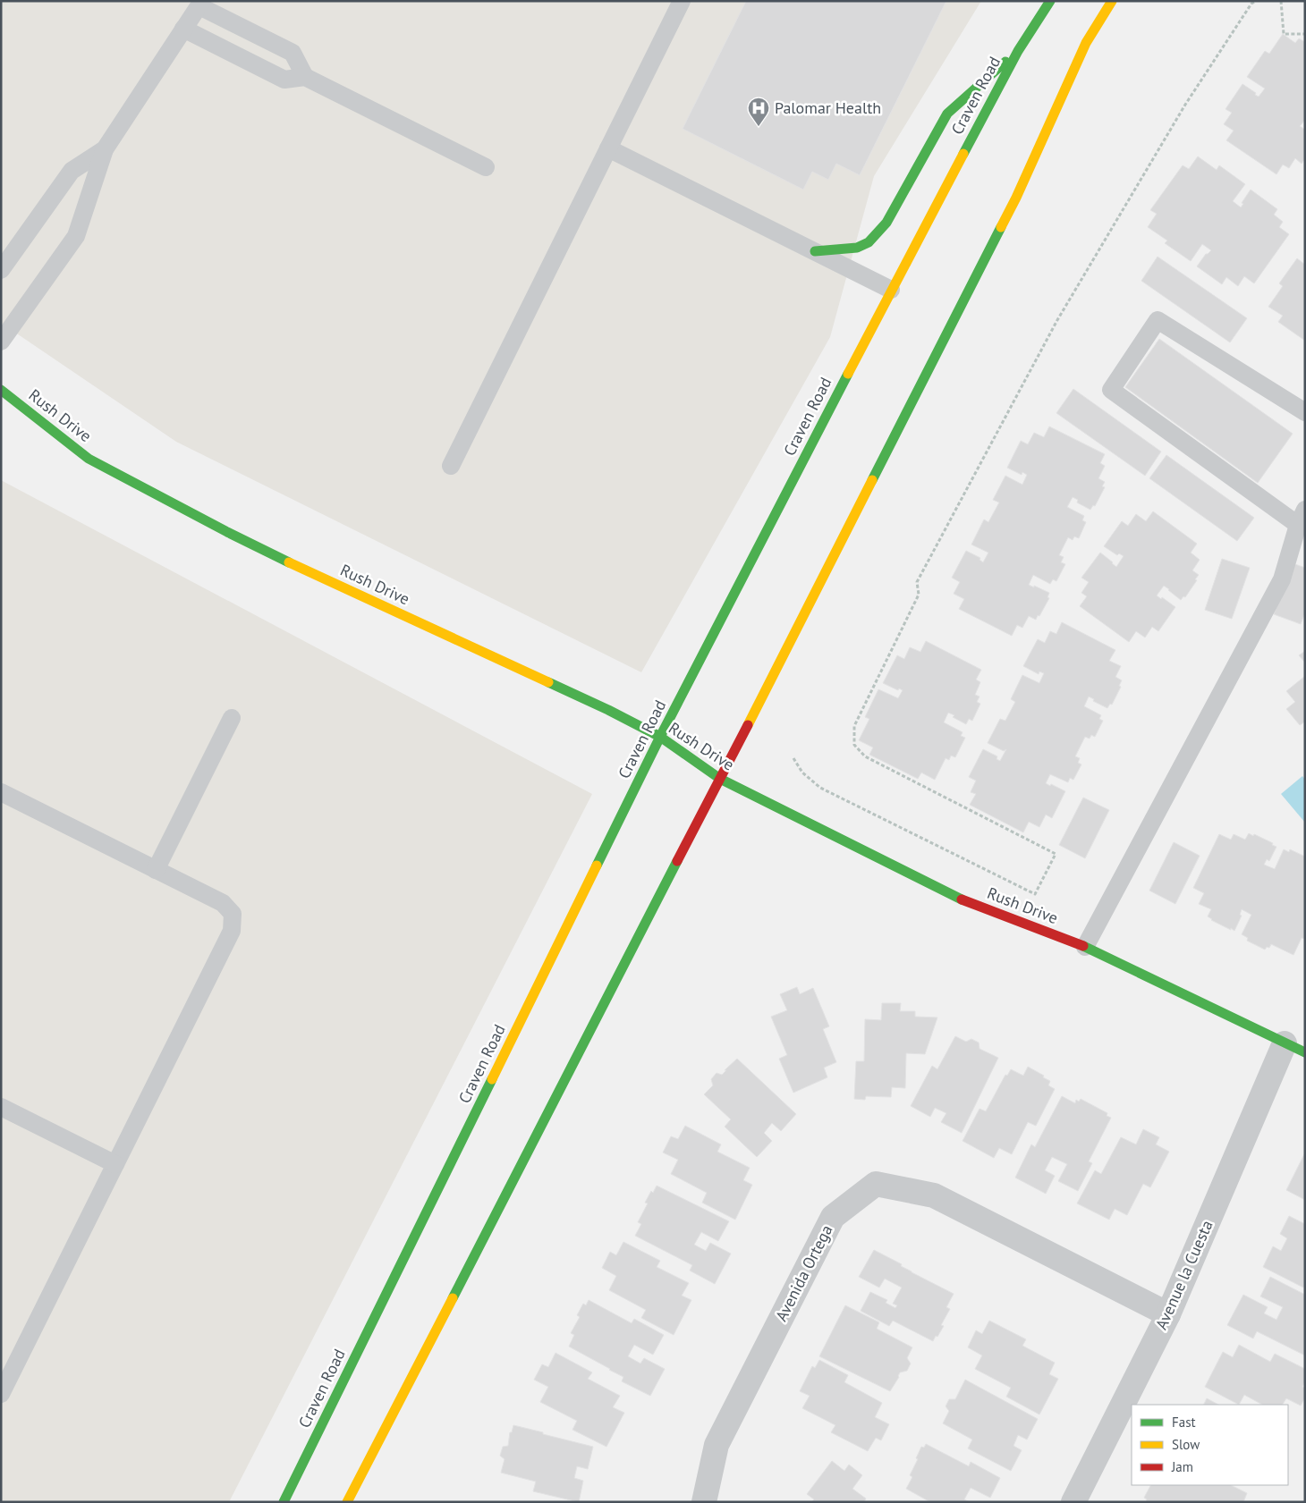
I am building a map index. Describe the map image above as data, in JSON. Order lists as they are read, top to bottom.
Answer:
{
  "streets": {
    "main road": ["Craven Road", "Rush Drive"],
    "street": ["Avenida Ortega", "Avenue la Cuesta"]
  },
  "crossings": [
    ["Craven Road", "Rush Drive"],
    ["Rush Drive", "Avenue la Cuesta"],
    ["Avenida Ortega", "Avenue la Cuesta"]
  ],
  "places": {
    "hospital": ["Palomar Health"]
  },
  "legend": ["Fast", "Slow", "Jam"]
}
